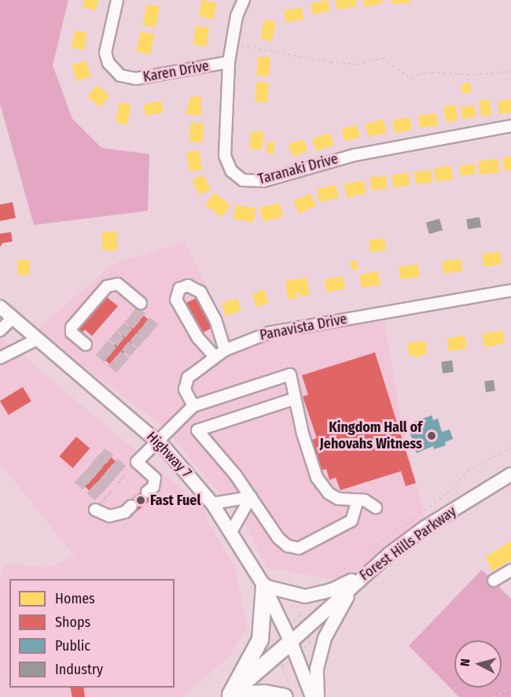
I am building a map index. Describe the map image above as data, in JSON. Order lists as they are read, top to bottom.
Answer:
{
  "streets": {
    "main road": ["Highway 7", "Forest Hills Parkway"],
    "street": ["Karen Drive", "Taranaki Drive", "Panavista Drive"]
  },
  "crossings": [
    ["Karen Drive", "Taranaki Drive"],
    ["Highway 7", "Forest Hills Parkway"]
  ],
  "places": ["Kingdom Hall of Jehovahs Witness", "Fast Fuel"],
  "legend": [
    "Homes",
    "Shops",
    "Public",
    "Industry"
  ],
  "north": "left"
}
